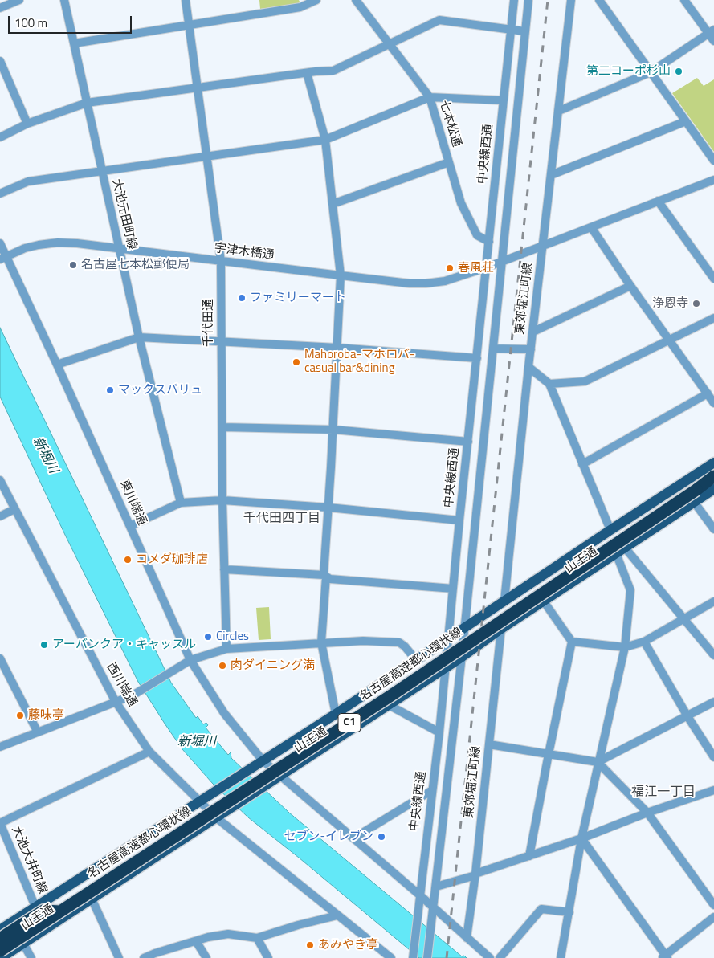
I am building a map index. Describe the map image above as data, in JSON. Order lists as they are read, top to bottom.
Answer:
{
  "streets": {
    "highway": ["名古屋高速都心環状線", "C1"],
    "main road": ["山王通"],
    "street": [
      "七本松通",
      "中央線西通",
      "大池元田町線",
      "宇津木橋通",
      "東郊堀江町線",
      "千代田通",
      "東川端通",
      "西川端通",
      "大池大井町線"
    ]
  },
  "crossings": [
    ["七本松通", "中央線西通"],
    ["中央線西通", "宇津木橋通"],
    ["中央線西通", "東川端通"],
    ["中央線西通", "山王通"],
    ["大池元田町線", "宇津木橋通"],
    ["宇津木橋通", "東郊堀江町線"],
    ["宇津木橋通", "千代田通"],
    ["宇津木橋通", "東川端通"],
    ["東郊堀江町線", "東川端通"],
    ["東郊堀江町線", "山王通"],
    ["東川端通", "山王通"],
    ["山王通", "名古屋高速都心環状線"],
    ["山王通", "西川端通"],
    ["山王通", "大池大井町線"]
  ],
  "districts": ["千代田四丁目", "福江一丁目"],
  "water": ["新堀川"],
  "places": [
    "第二コーポ杉山",
    "名古屋七本松郵便局",
    "春風荘",
    "ファミリーマート",
    "浄恩寺",
    "Mahoroba-マホロバ- casual bar&dining",
    "マックスバリュ",
    "コメダ珈琲店",
    "Circles",
    "アーバンクア・キャッスル",
    "肉ダイニング満",
    "藤味亭",
    "セブン-イレブン",
    "あみやき亭"
  ],
  "scale_bar": "100 m"
}
